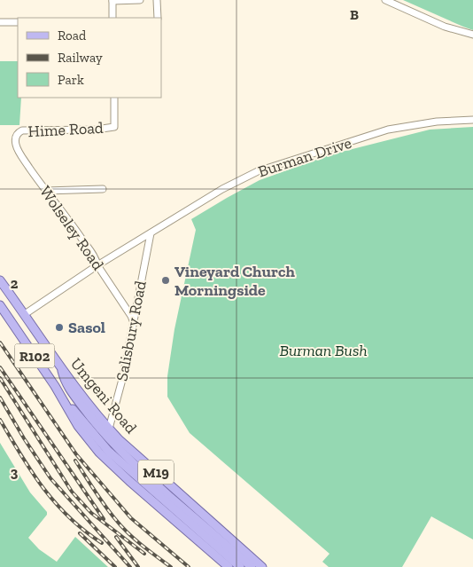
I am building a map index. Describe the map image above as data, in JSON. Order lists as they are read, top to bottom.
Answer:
{
  "streets": {
    "main road": ["R102", "Umgeni Road", "M19"],
    "street": [
      "Hime Road",
      "Burman Drive",
      "Wolseley Road",
      "Salisbury Road"
    ]
  },
  "crossings": [
    ["Hime Road", "Wolseley Road"],
    ["Burman Drive", "Wolseley Road"],
    ["Burman Drive", "Salisbury Road"],
    ["Burman Drive", "Umgeni Road"],
    ["Wolseley Road", "Salisbury Road"],
    ["Salisbury Road", "Umgeni Road"]
  ],
  "parks": ["Burman Bush"],
  "places": ["Vineyard Church Morningside", "Sasol"],
  "legend": ["Road", "Railway", "Park"],
  "grid": {
    "columns": ["B"],
    "rows": ["2", "3"]
  }
}
